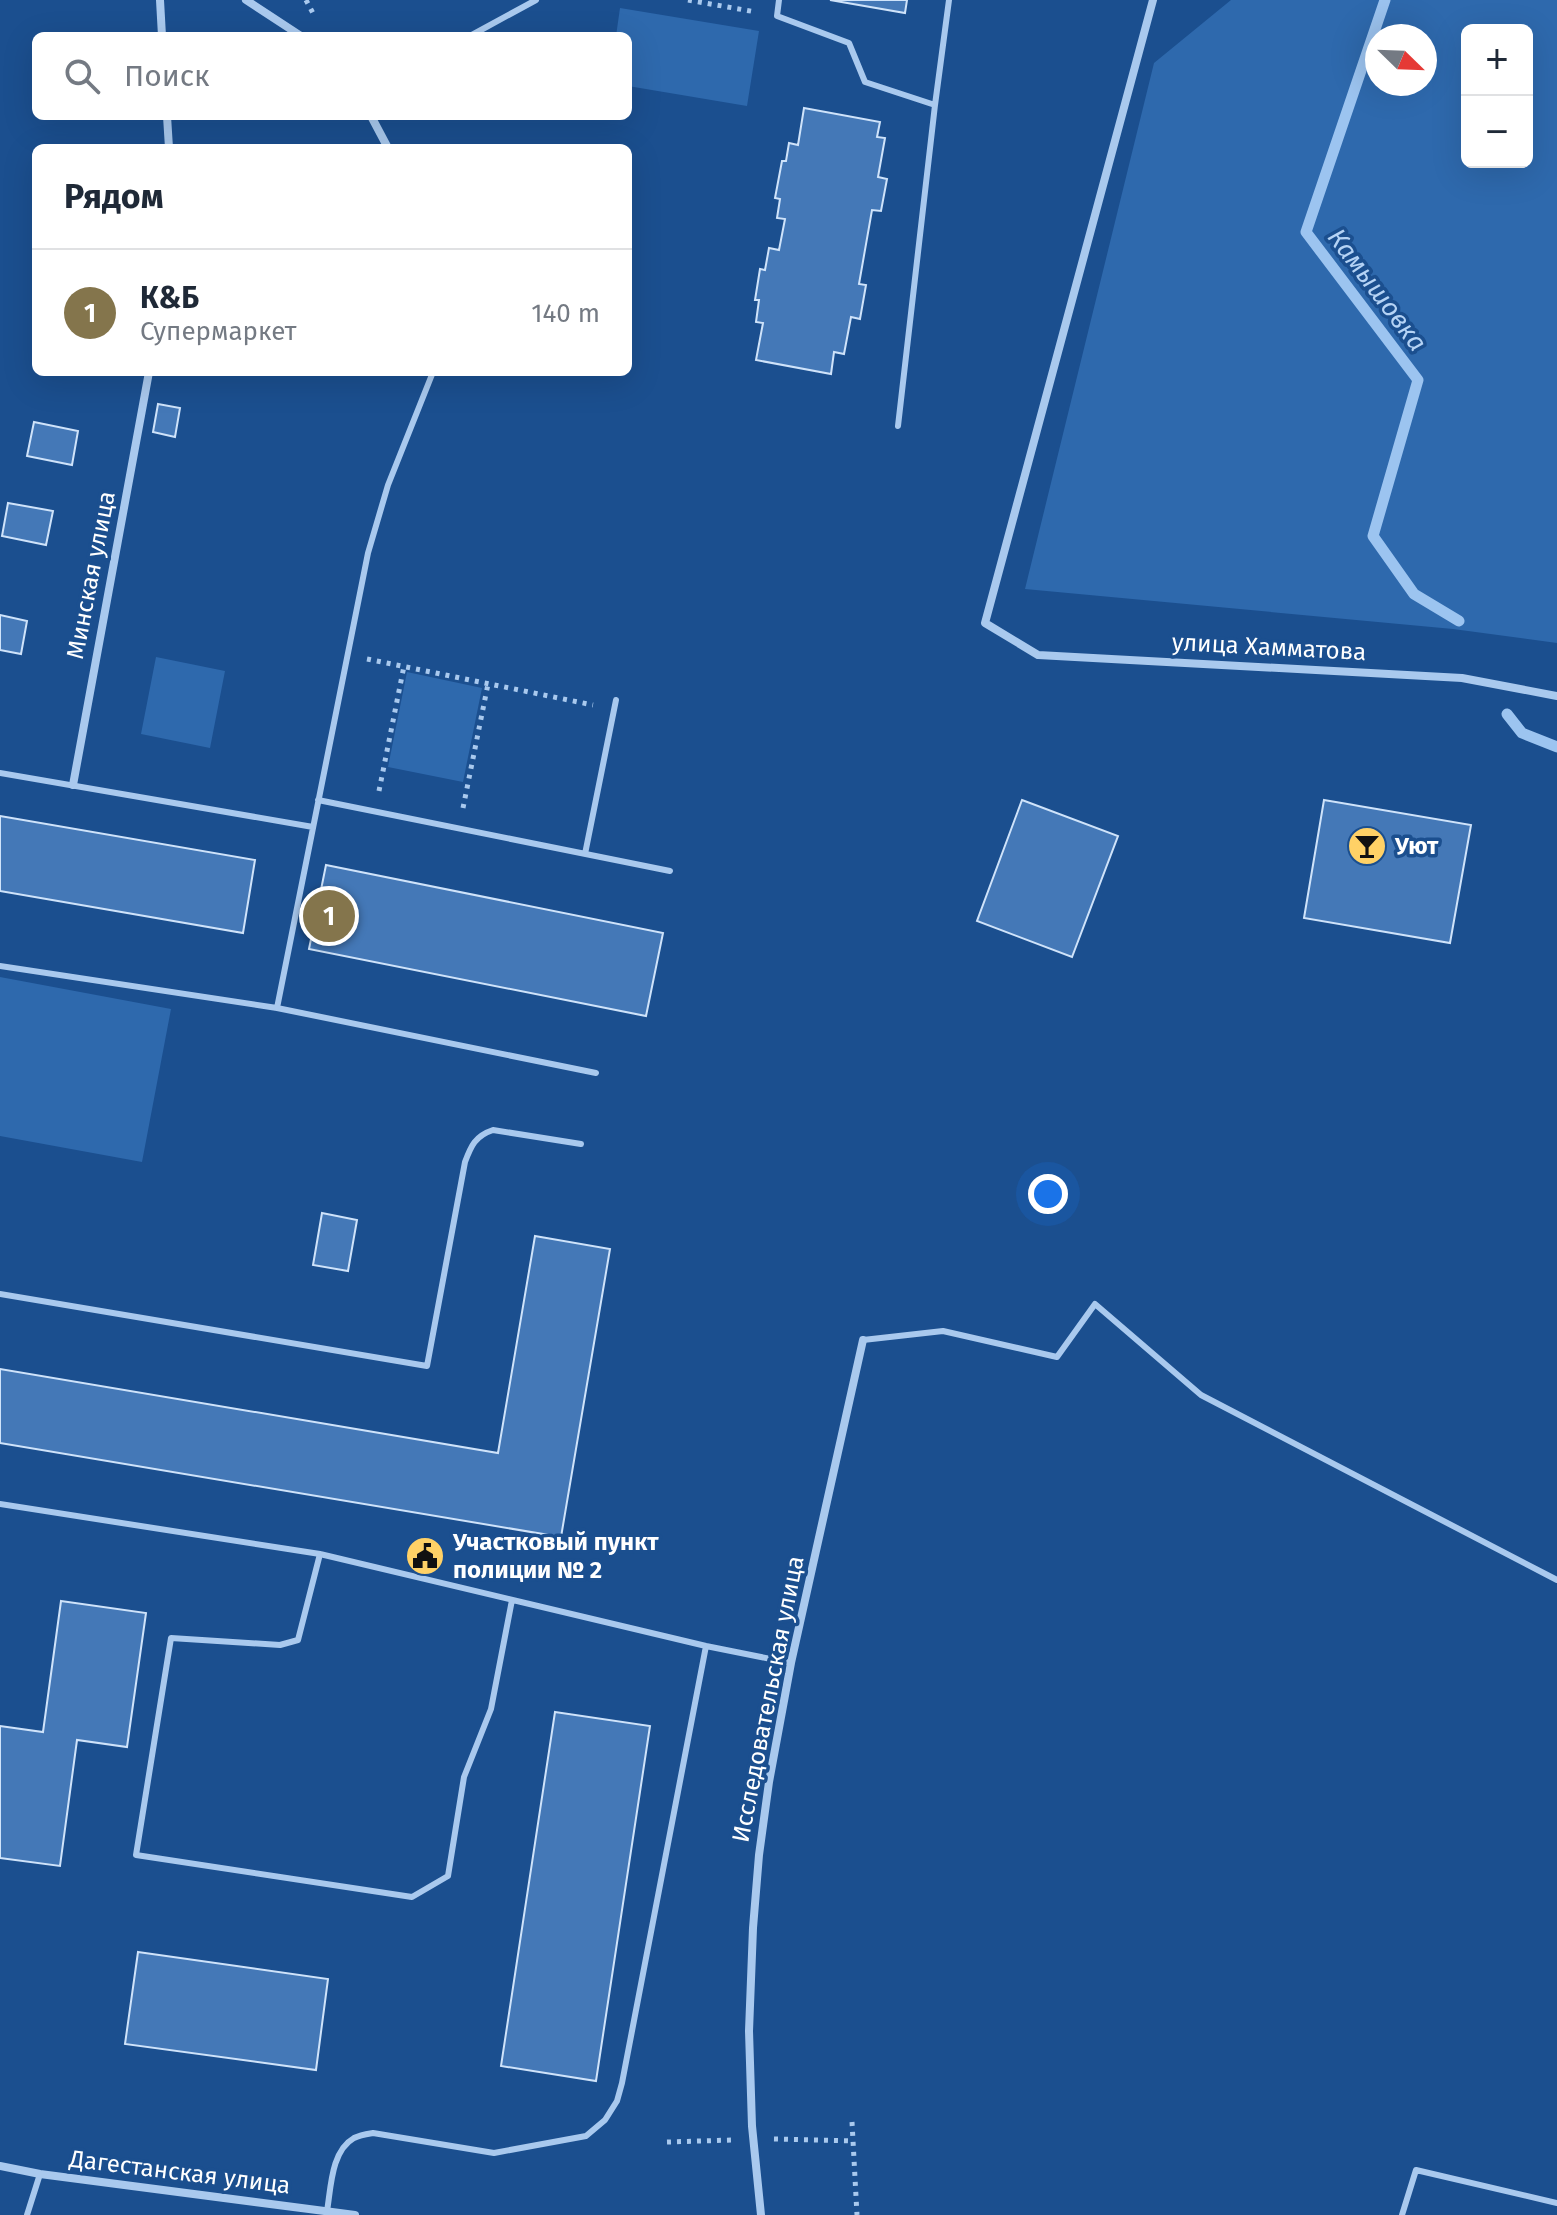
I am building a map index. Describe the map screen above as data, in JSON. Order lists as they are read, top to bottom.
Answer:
{
  "streets": {
    "street": [
      "Минская улица",
      "улица Хамматова",
      "Исследовательская улица",
      "Дагестанская улица"
    ]
  },
  "water": ["Камышовка"],
  "places": {
    "bar": ["Уют"],
    "public building": ["Участковый пункт полиции № 2"]
  },
  "north": "bottom right",
  "page": {
    "map_buttons": ["+", "−"],
    "search": "Поиск",
    "heading": "Рядом",
    "list": [
      {
        "mark": "1",
        "name": "К&Б",
        "note": "Супермаркет",
        "value": "140 m"
      }
    ],
    "pins": "1"
  }
}
